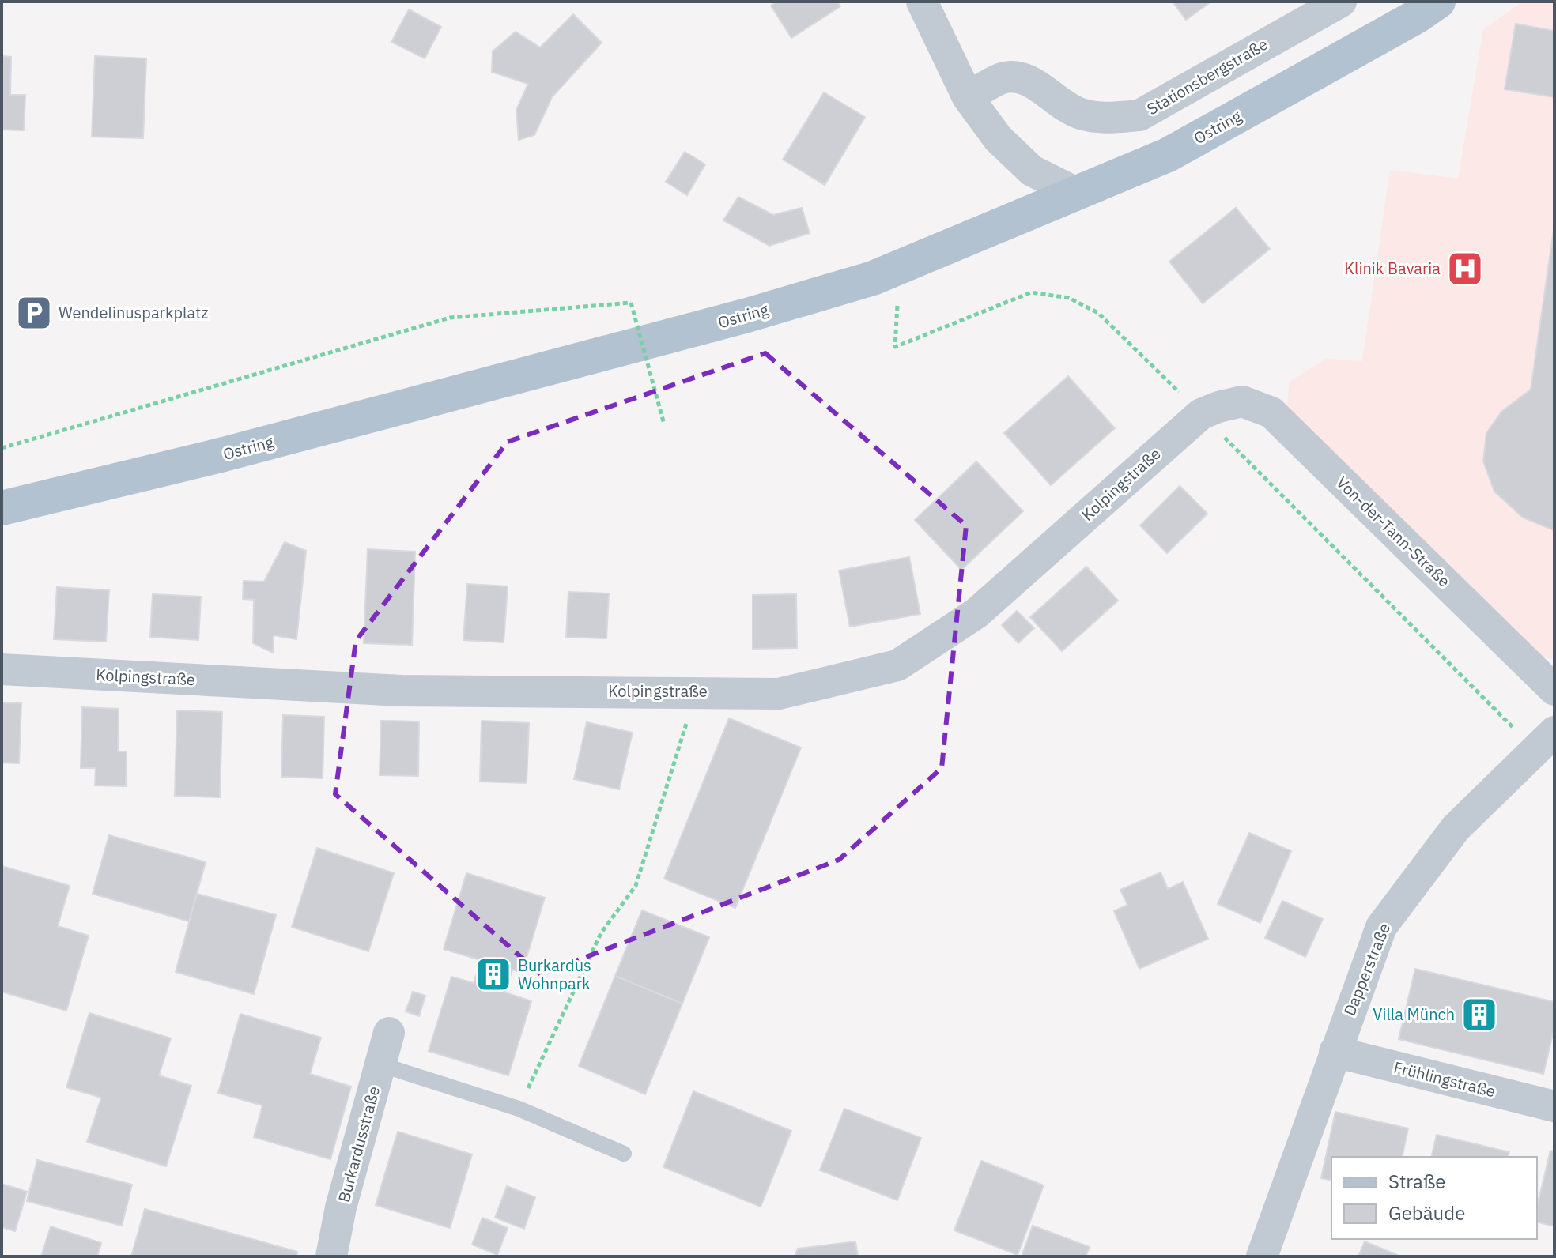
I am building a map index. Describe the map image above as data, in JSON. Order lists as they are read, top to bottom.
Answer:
{
  "streets": {
    "main road": ["Ostring"],
    "street": [
      "Stationsbergstraße",
      "Kolpingstraße",
      "Von-der-Tann-Straße",
      "Dapperstraße",
      "Frühlingstraße",
      "Burkardusstraße"
    ]
  },
  "crossings": [
    ["Kolpingstraße", "Von-der-Tann-Straße"],
    ["Dapperstraße", "Frühlingstraße"]
  ],
  "places": {
    "hospital": ["Klinik Bavaria"],
    "parking": ["Wendelinusparkplatz"],
    "building": ["Burkardus Wohnpark", "Villa Münch"]
  },
  "legend": ["Straße", "Gebäude"]
}
